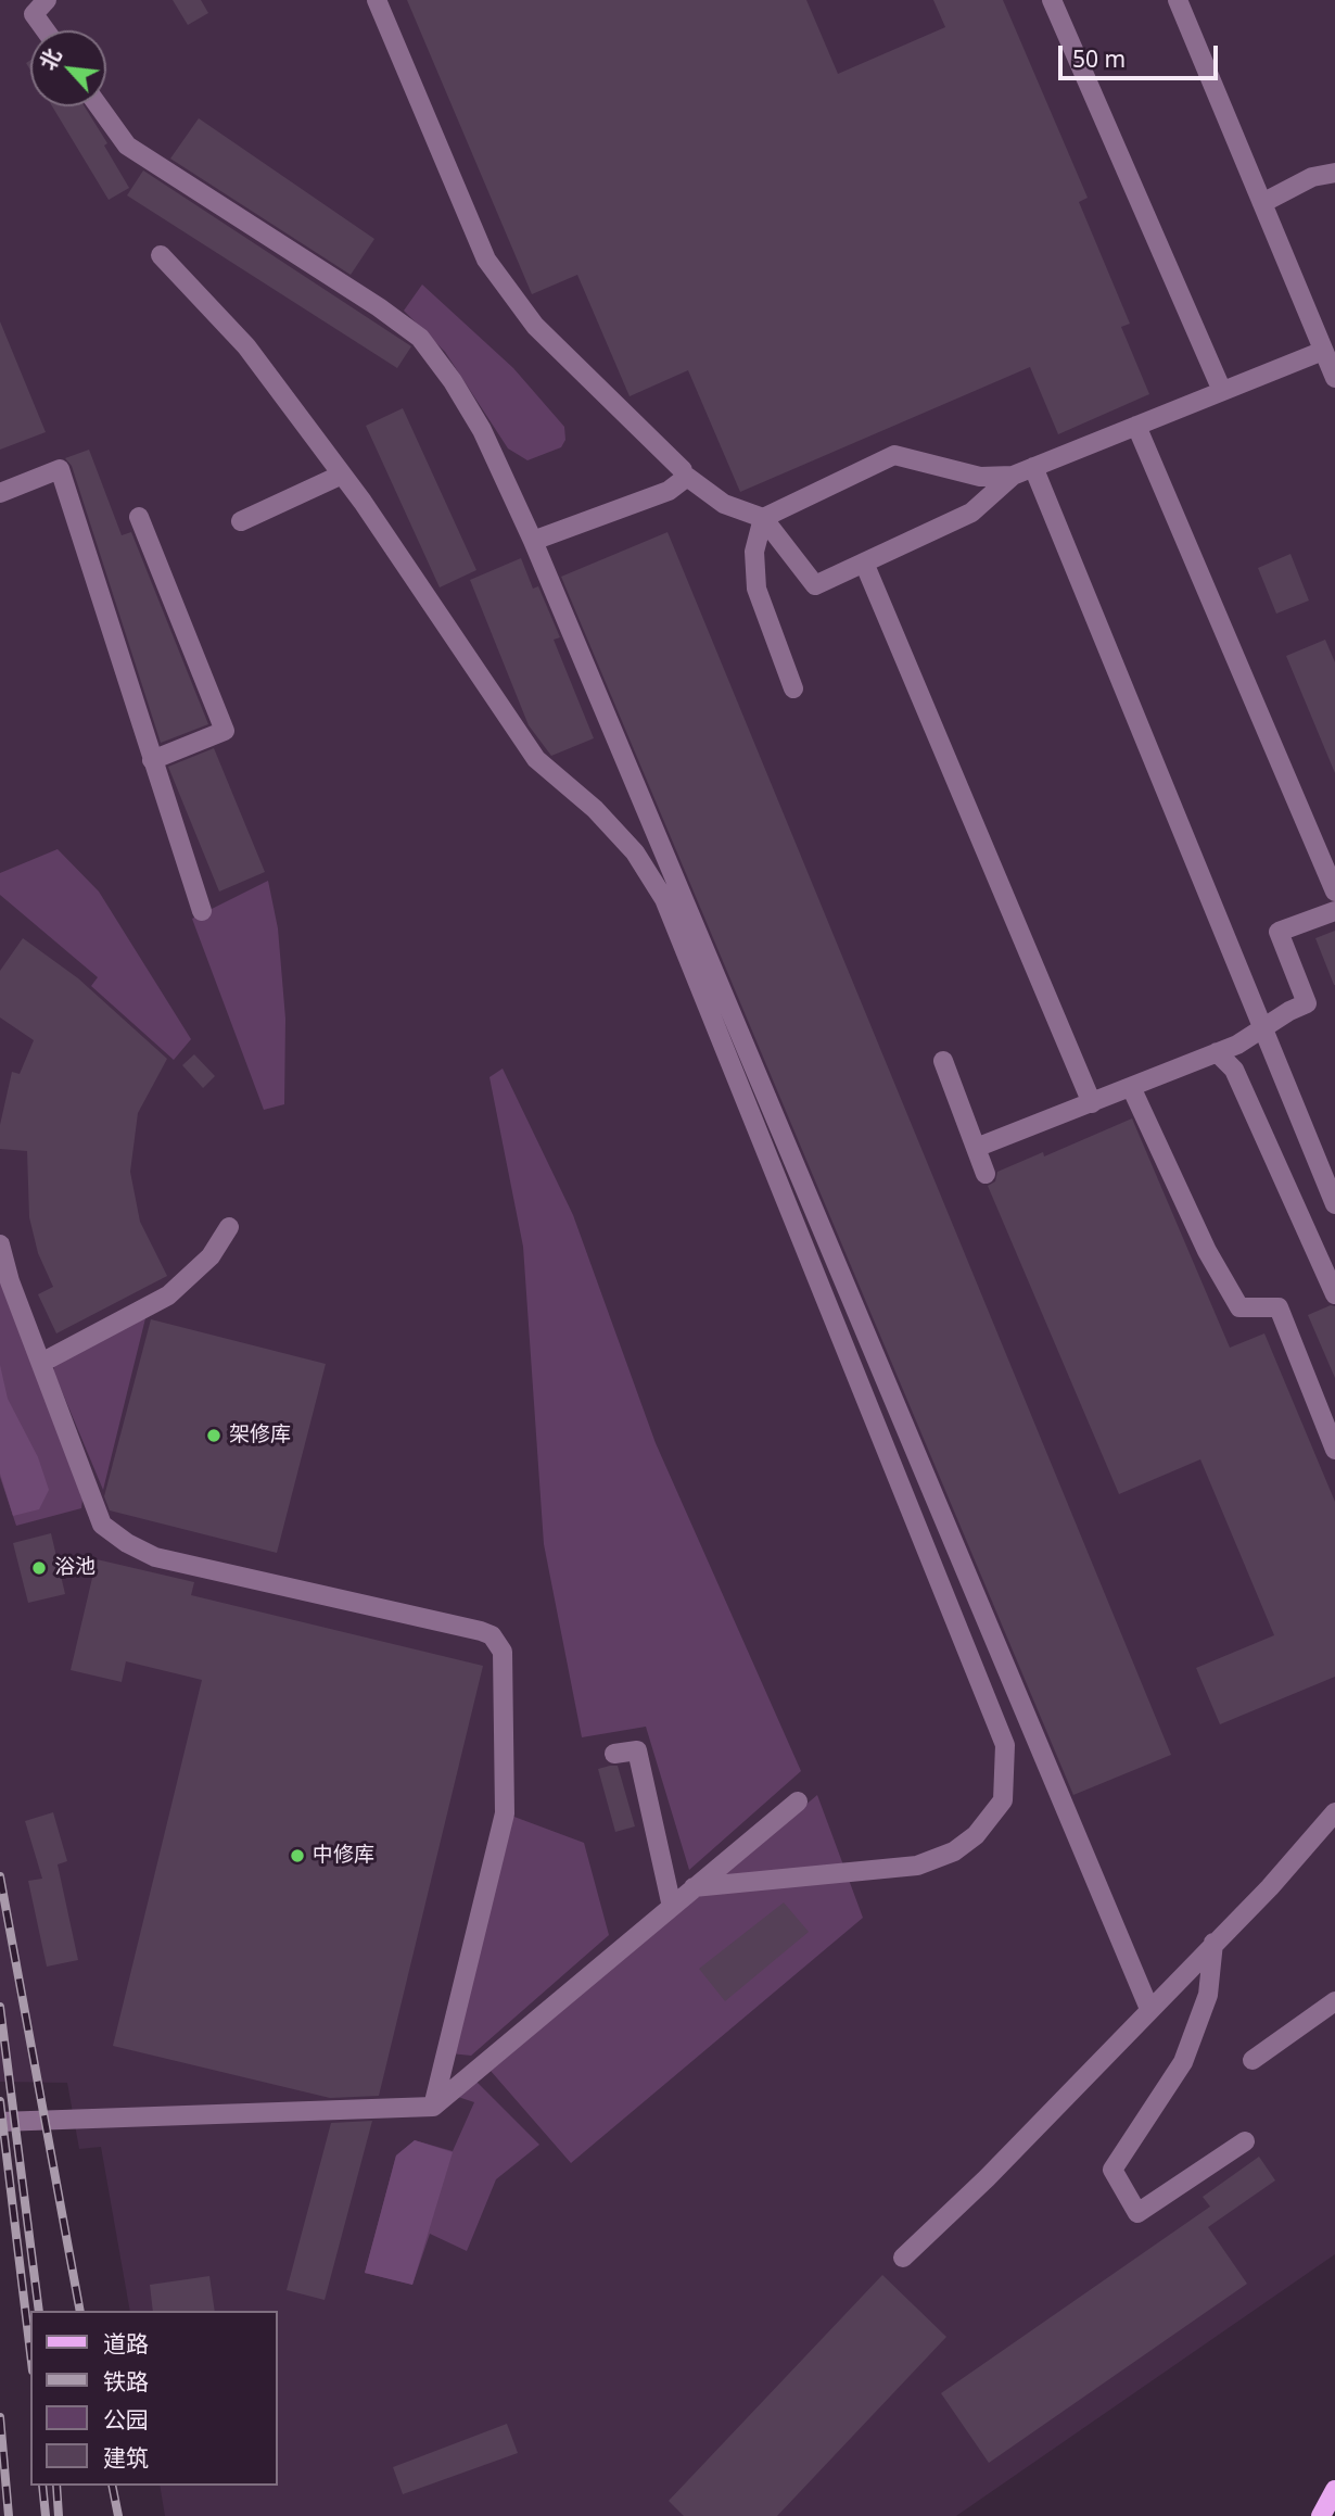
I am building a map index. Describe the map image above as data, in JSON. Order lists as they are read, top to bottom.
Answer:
{
  "places": ["架修库", "浴池", "中修库"],
  "legend": [
    "道路",
    "铁路",
    "公园",
    "建筑"
  ],
  "scale_bar": "50 m",
  "north": "top left"
}
